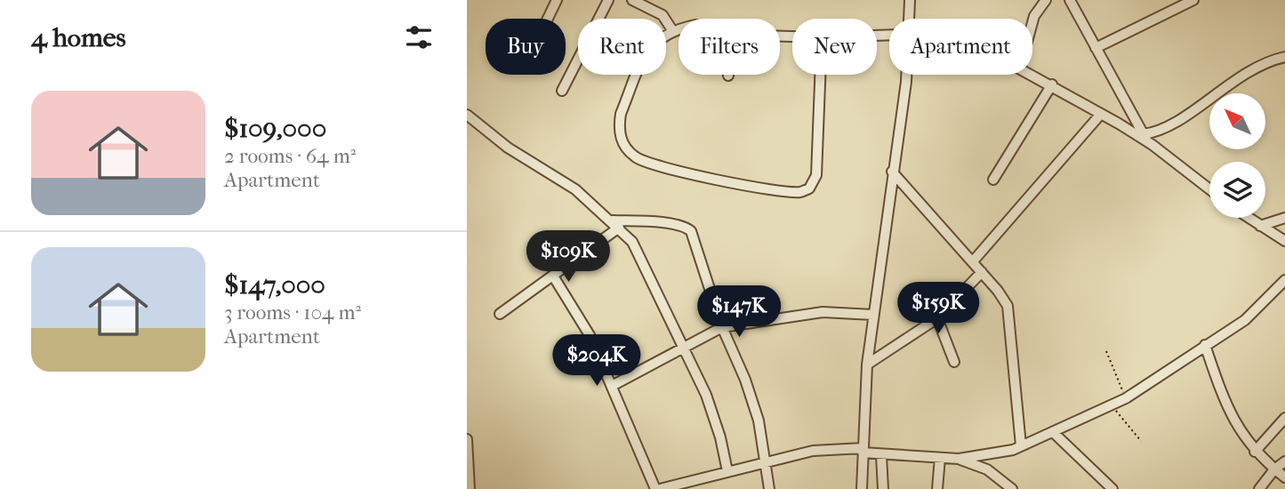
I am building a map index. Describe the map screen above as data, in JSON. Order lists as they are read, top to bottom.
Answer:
{
  "north": "top left",
  "page": {
    "heading": "4 homes",
    "chip": [
      "Buy",
      "Rent",
      "Filters",
      "New",
      "Apartment"
    ],
    "list": [
      {
        "name": "$109,000",
        "note": "2 rooms · 64 m² · Apartment"
      },
      {
        "name": "$147,000",
        "note": "3 rooms · 104 m² · Apartment"
      }
    ],
    "price": [
      "$109K",
      "$159K",
      "$147K",
      "$204K"
    ]
  }
}
